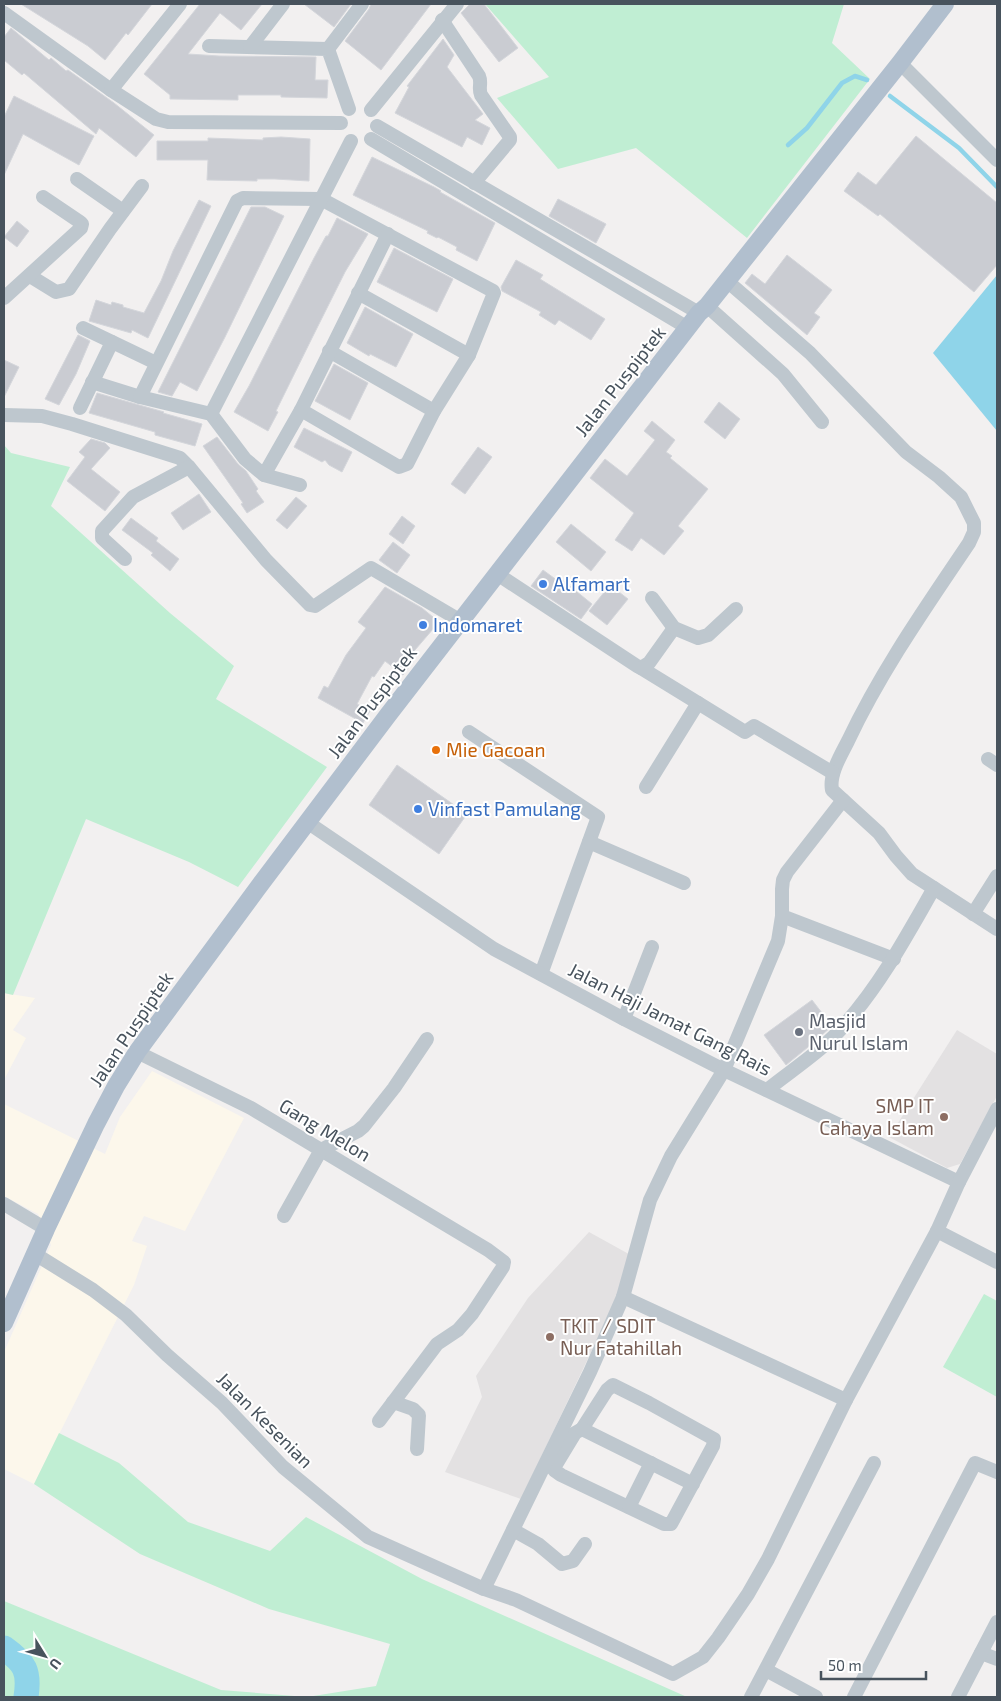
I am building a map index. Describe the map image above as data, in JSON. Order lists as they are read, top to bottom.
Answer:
{
  "streets": {
    "main road": ["Jalan Puspiptek"],
    "street": ["Jalan Haji Jamat Gang Rais", "Gang Melon", "Jalan Kesenian"]
  },
  "crossings": [
    ["Jalan Puspiptek", "Jalan Haji Jamat Gang Rais"],
    ["Jalan Puspiptek", "Gang Melon"],
    ["Jalan Puspiptek", "Jalan Kesenian"]
  ],
  "places": [
    "Alfamart",
    "Indomaret",
    "Mie Gacoan",
    "Vinfast Pamulang",
    "Masjid Nurul Islam",
    "SMP IT Cahaya Islam",
    "TKIT / SDIT Nur Fatahillah"
  ],
  "scale_bar": "50 m",
  "north": "bottom right"
}
